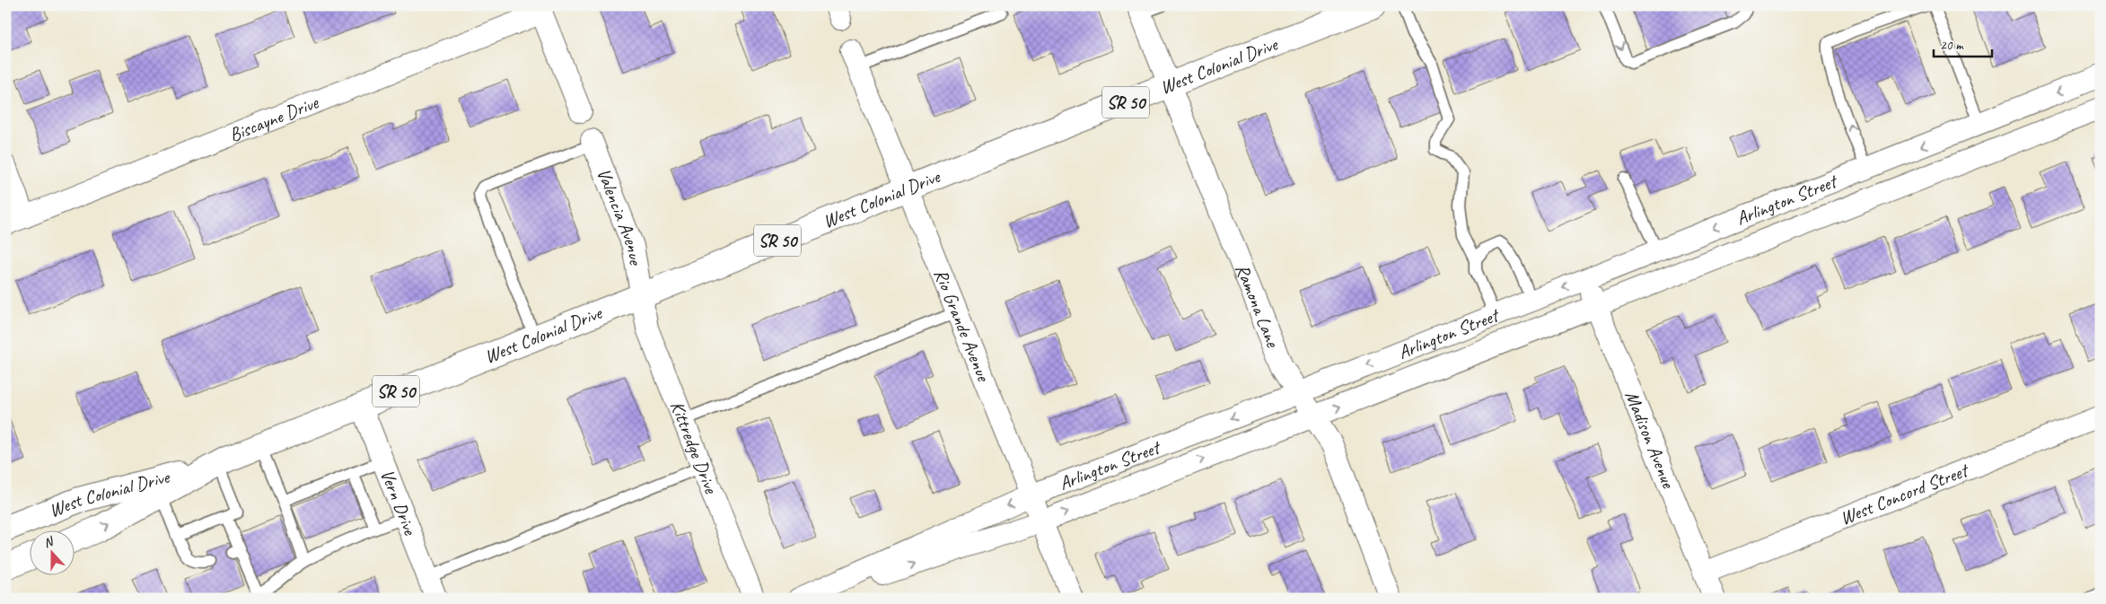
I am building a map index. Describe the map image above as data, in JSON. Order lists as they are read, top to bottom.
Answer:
{
  "streets": {
    "highway": ["West Colonial Drive", "SR 50"],
    "street": [
      "Biscayne Drive",
      "Arlington Street",
      "Valencia Avenue",
      "Ramona Lane",
      "Rio Grande Avenue",
      "Madison Avenue",
      "Kittredge Drive",
      "West Concord Street",
      "Vern Drive"
    ]
  },
  "crossings": [
    ["West Colonial Drive", "Valencia Avenue"],
    ["West Colonial Drive", "Ramona Lane"],
    ["West Colonial Drive", "Rio Grande Avenue"],
    ["West Colonial Drive", "Kittredge Drive"],
    ["West Colonial Drive", "Vern Drive"],
    ["Arlington Street", "Ramona Lane"],
    ["Arlington Street", "Rio Grande Avenue"],
    ["Arlington Street", "Madison Avenue"],
    ["Valencia Avenue", "Kittredge Drive"],
    ["Madison Avenue", "West Concord Street"]
  ],
  "scale_bar": "20 m",
  "north": "top"
}
